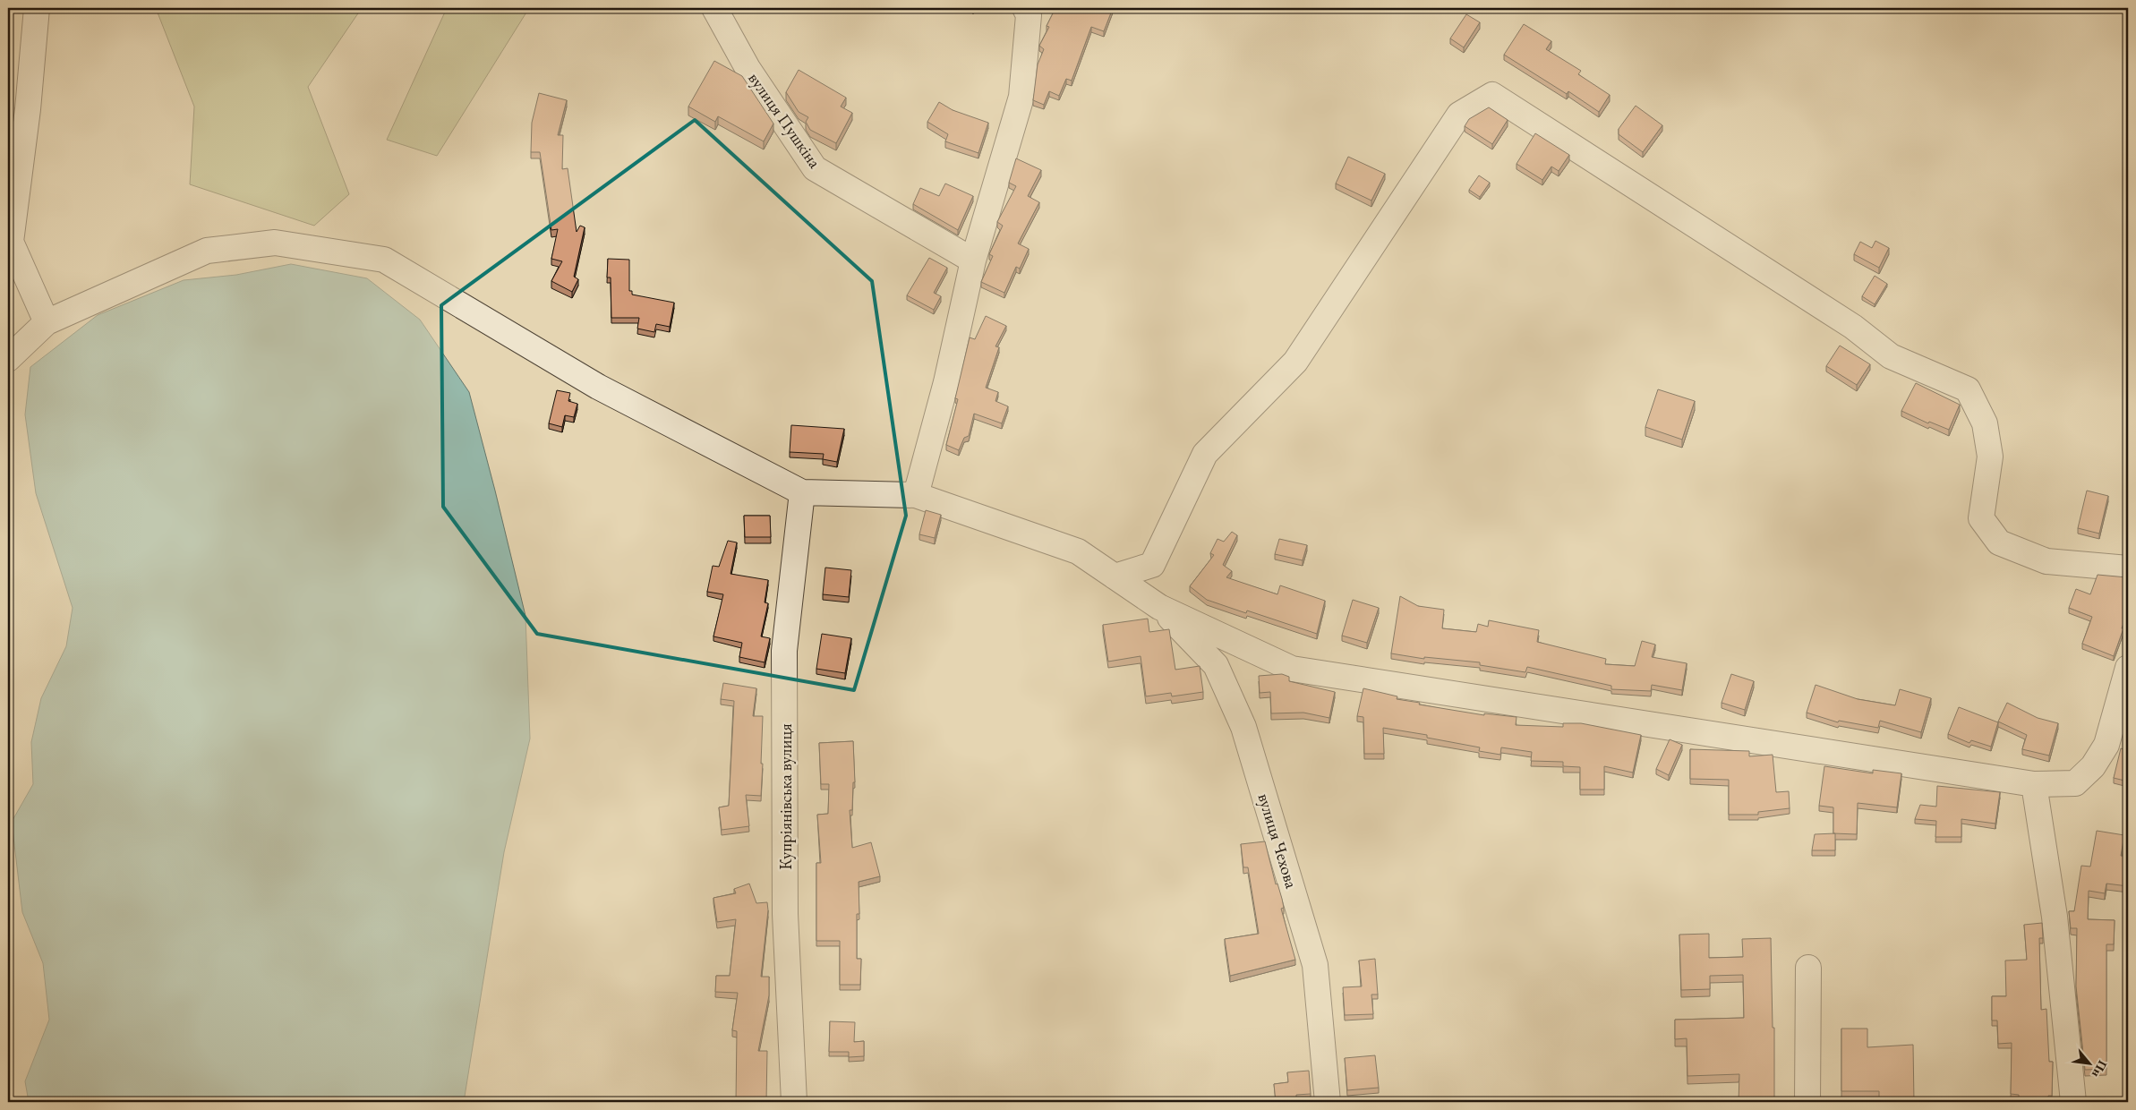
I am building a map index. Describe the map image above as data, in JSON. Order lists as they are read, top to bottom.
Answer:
{
  "streets": {
    "street": ["вулиця Пушкіна", "Купріянівська вулиця", "вулиця Чехова"]
  },
  "north": "bottom right"
}
